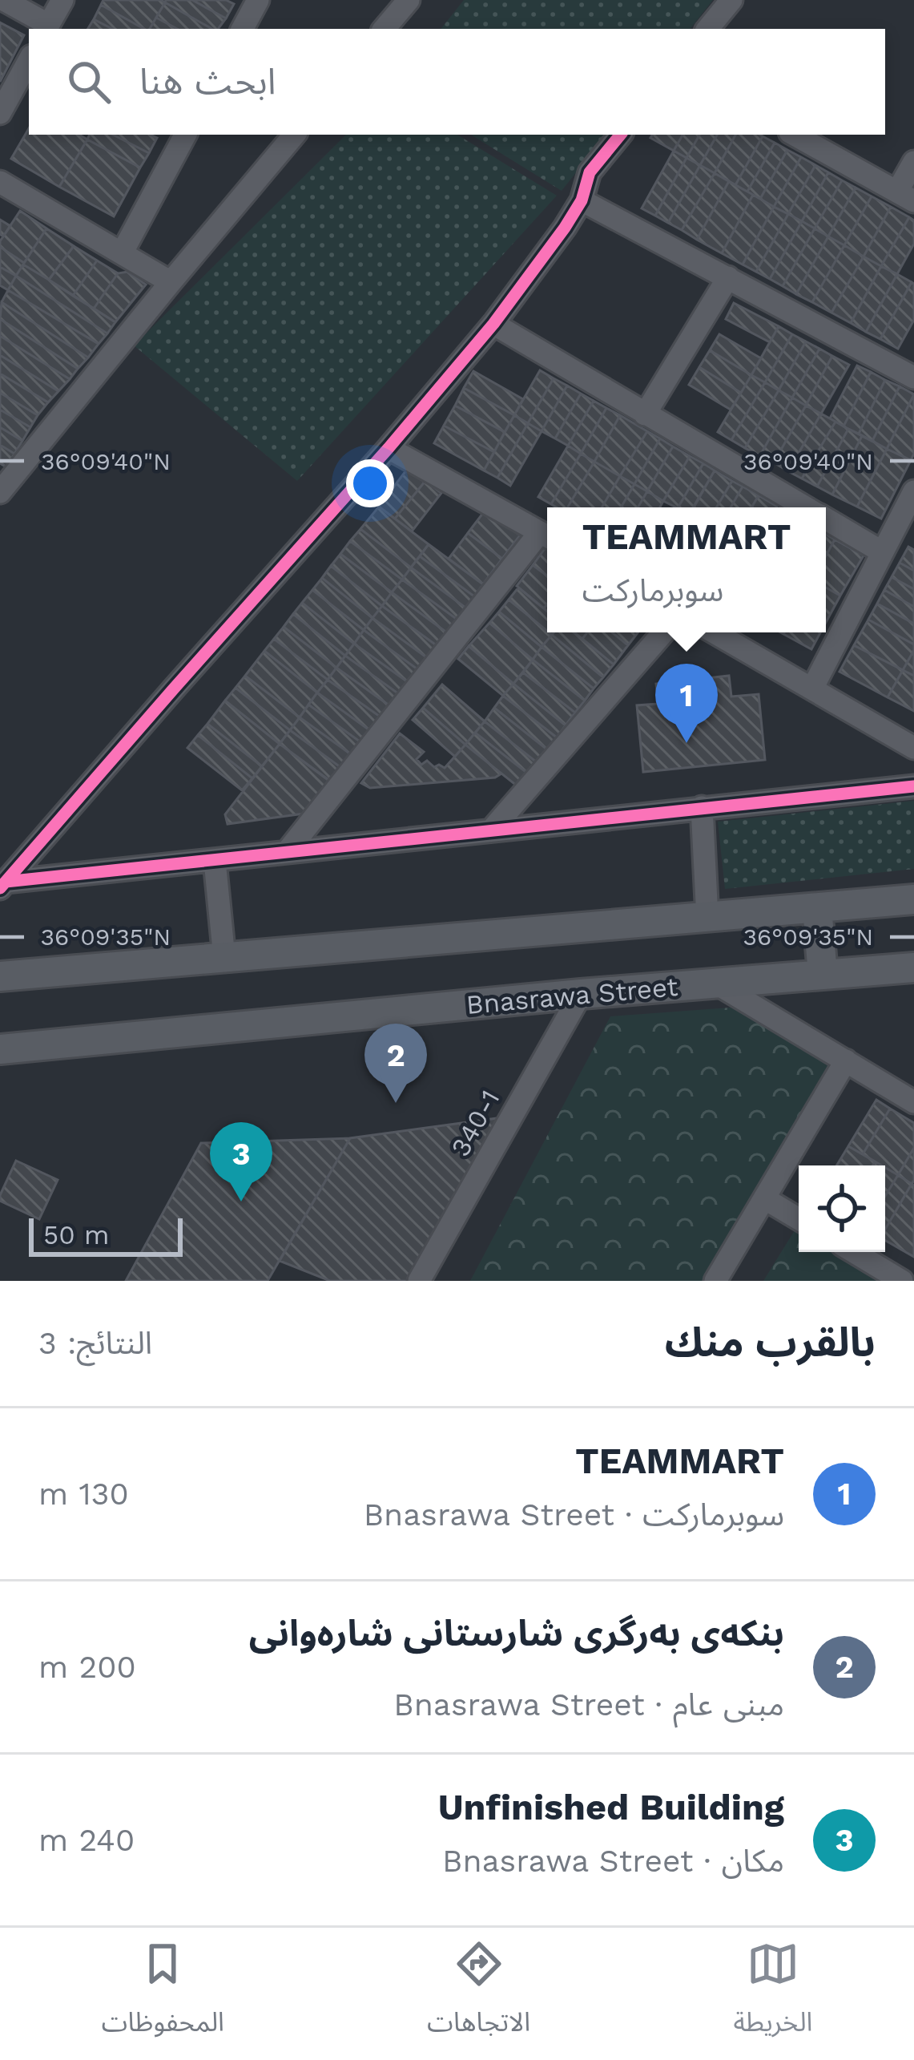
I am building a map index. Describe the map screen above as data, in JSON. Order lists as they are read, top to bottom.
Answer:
{
  "streets": {
    "main road": ["Bnasrawa Street"],
    "street": ["340-1"]
  },
  "crossings": [
    ["Bnasrawa Street", "340-1"]
  ],
  "scale_bar": "50 m",
  "page": {
    "search": "ابحث هنا",
    "popup": ["TEAMMART", "سوبرماركت"],
    "pins": ["1", "2", "3"],
    "scale": "50 m",
    "heading": ["بالقرب منك", "النتائج: 3"],
    "list": [
      {
        "mark": "1",
        "name": "TEAMMART",
        "note": "سوبرماركت · Bnasrawa Street",
        "value": "130 m"
      },
      {
        "mark": "2",
        "name": "بنكەی بەرگری شارستانی شارەوانی",
        "note": "مبنى عام · Bnasrawa Street",
        "value": "200 m"
      },
      {
        "mark": "3",
        "name": "Unfinished Building",
        "note": "مكان · Bnasrawa Street",
        "value": "240 m"
      }
    ],
    "nav": ["الخريطة", "الاتجاهات", "المحفوظات"]
  },
  "coordinates": ["36°09'40\"N", "36°09'35\"N"]
}
